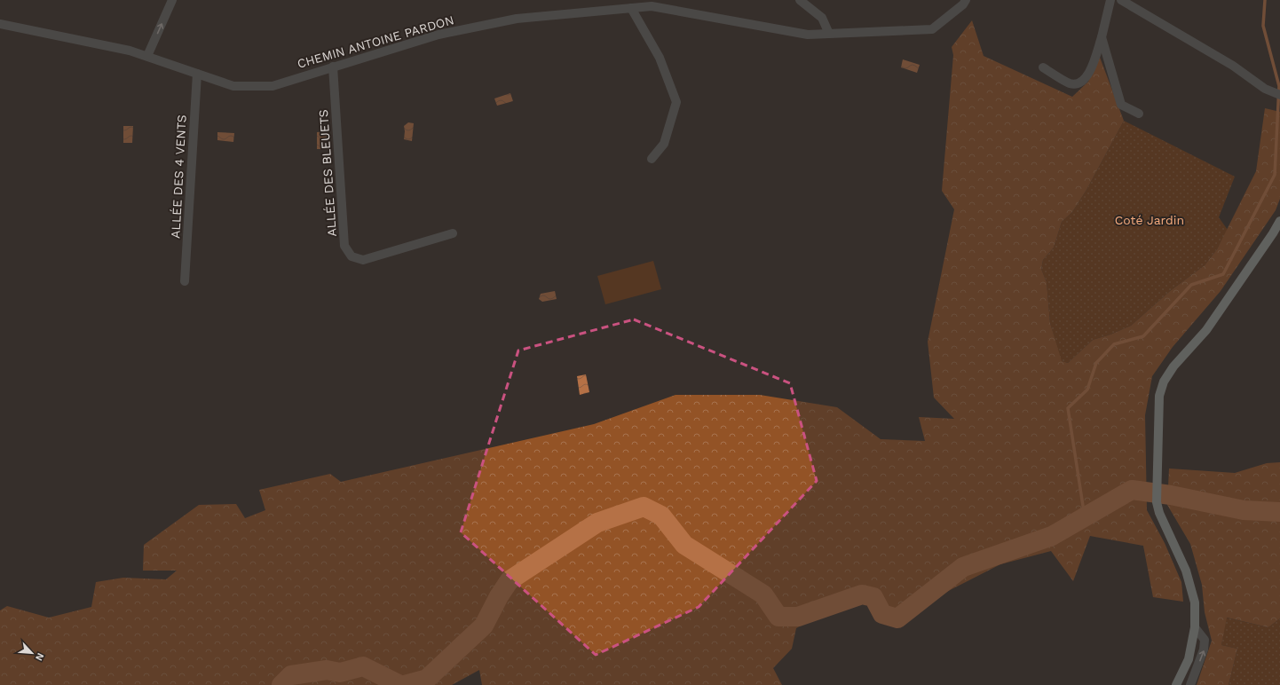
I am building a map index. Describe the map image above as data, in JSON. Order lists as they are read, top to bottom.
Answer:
{
  "streets": {
    "street": ["CHEMIN ANTOINE PARDON", "ALLÉE DES BLEUETS", "ALLÉE DES 4 VENTS"]
  },
  "crossings": [
    ["CHEMIN ANTOINE PARDON", "ALLÉE DES BLEUETS"],
    ["CHEMIN ANTOINE PARDON", "ALLÉE DES 4 VENTS"]
  ],
  "parks": ["Coté Jardin"],
  "north": "bottom right"
}
